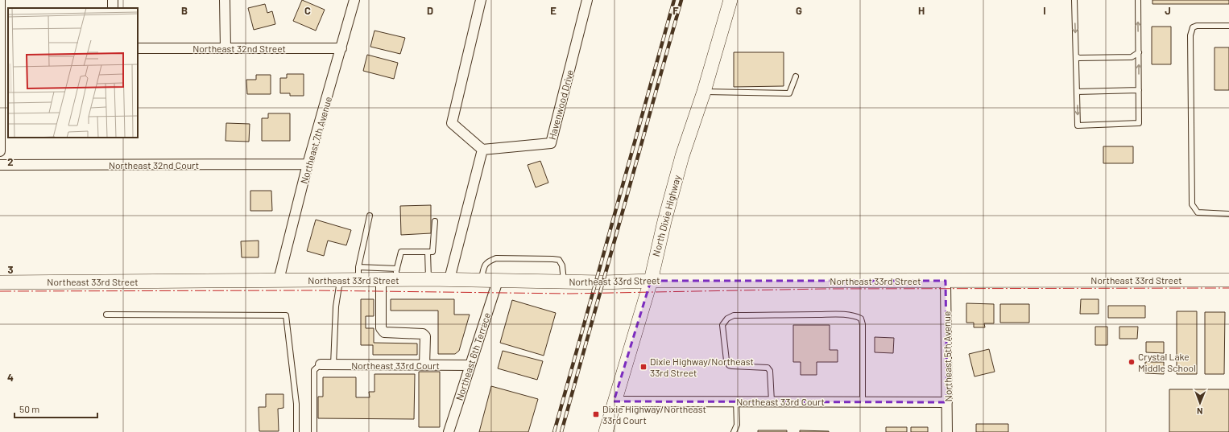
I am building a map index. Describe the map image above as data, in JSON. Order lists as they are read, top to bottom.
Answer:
{
  "streets": {
    "street": [
      "Northeast 32nd Street",
      "Havenwood Drive",
      "Northeast 7th Avenue",
      "Northeast 32nd Court",
      "North Dixie Highway",
      "Northeast 33rd Street",
      "Northeast 6th Terrace",
      "Northeast 5th Avenue",
      "Northeast 33rd Court"
    ]
  },
  "crossings": [
    ["Northeast 32nd Street", "Northeast 7th Avenue"],
    ["Northeast 7th Avenue", "Northeast 32nd Court"],
    ["Northeast 7th Avenue", "Northeast 33rd Street"],
    ["North Dixie Highway", "Northeast 33rd Street"],
    ["North Dixie Highway", "Northeast 33rd Court"],
    ["Northeast 33rd Street", "Northeast 6th Terrace"],
    ["Northeast 33rd Street", "Northeast 5th Avenue"],
    ["Northeast 6th Terrace", "Northeast 33rd Court"],
    ["Northeast 5th Avenue", "Northeast 33rd Court"]
  ],
  "places": {
    "other": ["Crystal Lake Middle School"],
    "transit": ["Dixie Highway/Northeast 33rd Street", "Dixie Highway/Northeast 33rd Court"]
  },
  "scale_bar": "50 m",
  "north": "bottom",
  "grid": {
    "columns": [
      "B",
      "C",
      "D",
      "E",
      "F",
      "G",
      "H",
      "I",
      "J"
    ],
    "rows": ["2", "3", "4"]
  }
}
